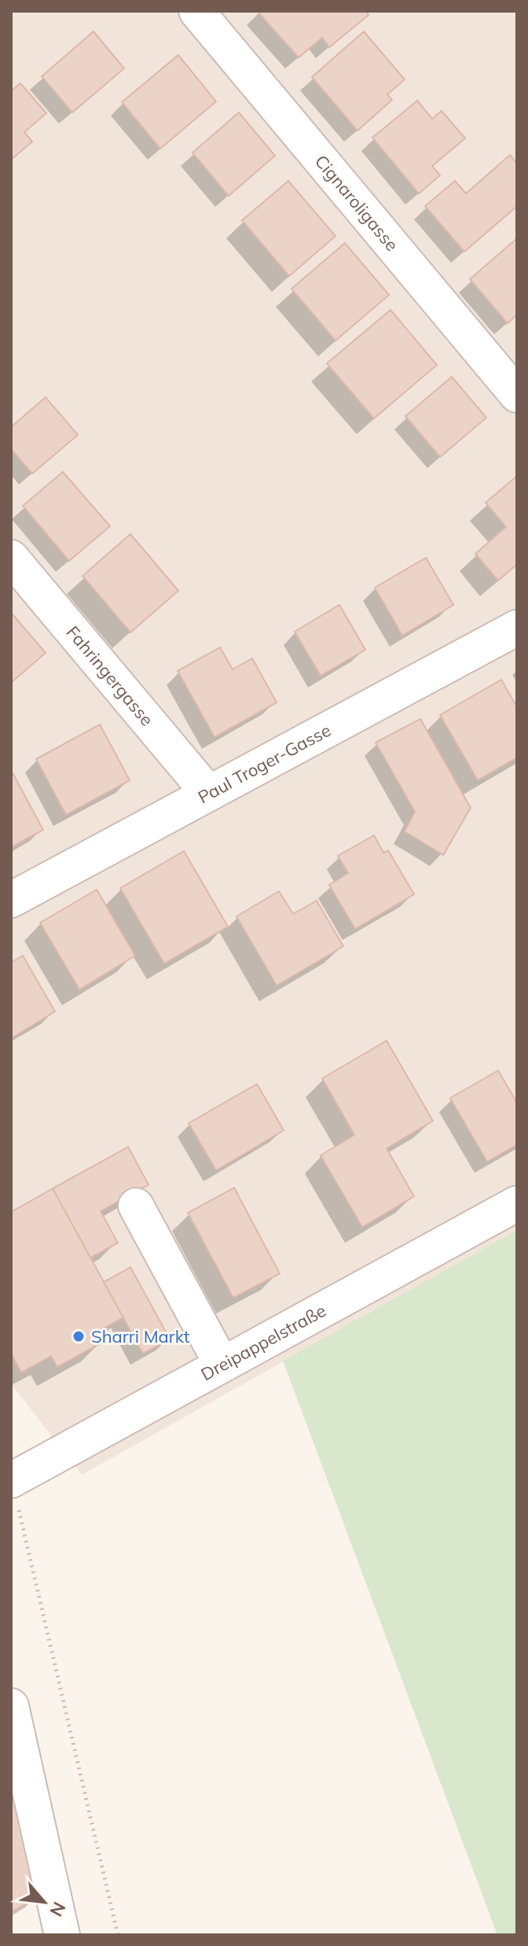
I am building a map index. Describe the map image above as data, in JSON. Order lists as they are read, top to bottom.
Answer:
{
  "streets": {
    "street": [
      "Cignaroligasse",
      "Fahringergasse",
      "Paul Troger-Gasse",
      "Dreipappelstraße"
    ]
  },
  "crossings": [
    ["Fahringergasse", "Paul Troger-Gasse"]
  ],
  "places": ["Sharri Markt"],
  "north": "bottom right"
}
